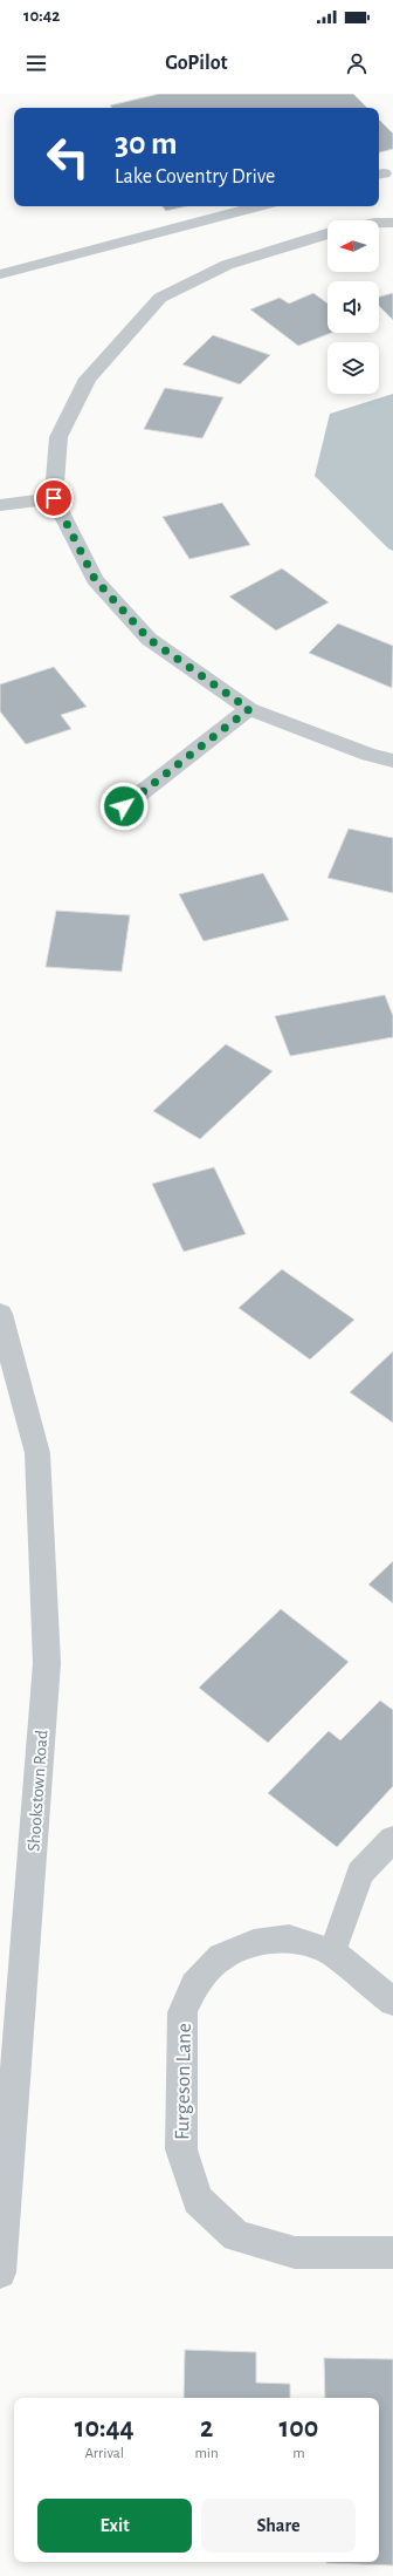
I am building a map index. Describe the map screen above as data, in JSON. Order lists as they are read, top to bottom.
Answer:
{
  "streets": {
    "street": ["Shookstown Road", "Furgeson Lane"]
  },
  "north": "left",
  "page": {
    "status": "10:42",
    "header": "GoPilot",
    "turn": ["30 m", "Lake Coventry Drive"],
    "eta": [
      "10:44",
      "Arrival",
      "2",
      "min",
      "100",
      "m"
    ],
    "buttons": ["Exit", "Share"]
  }
}
